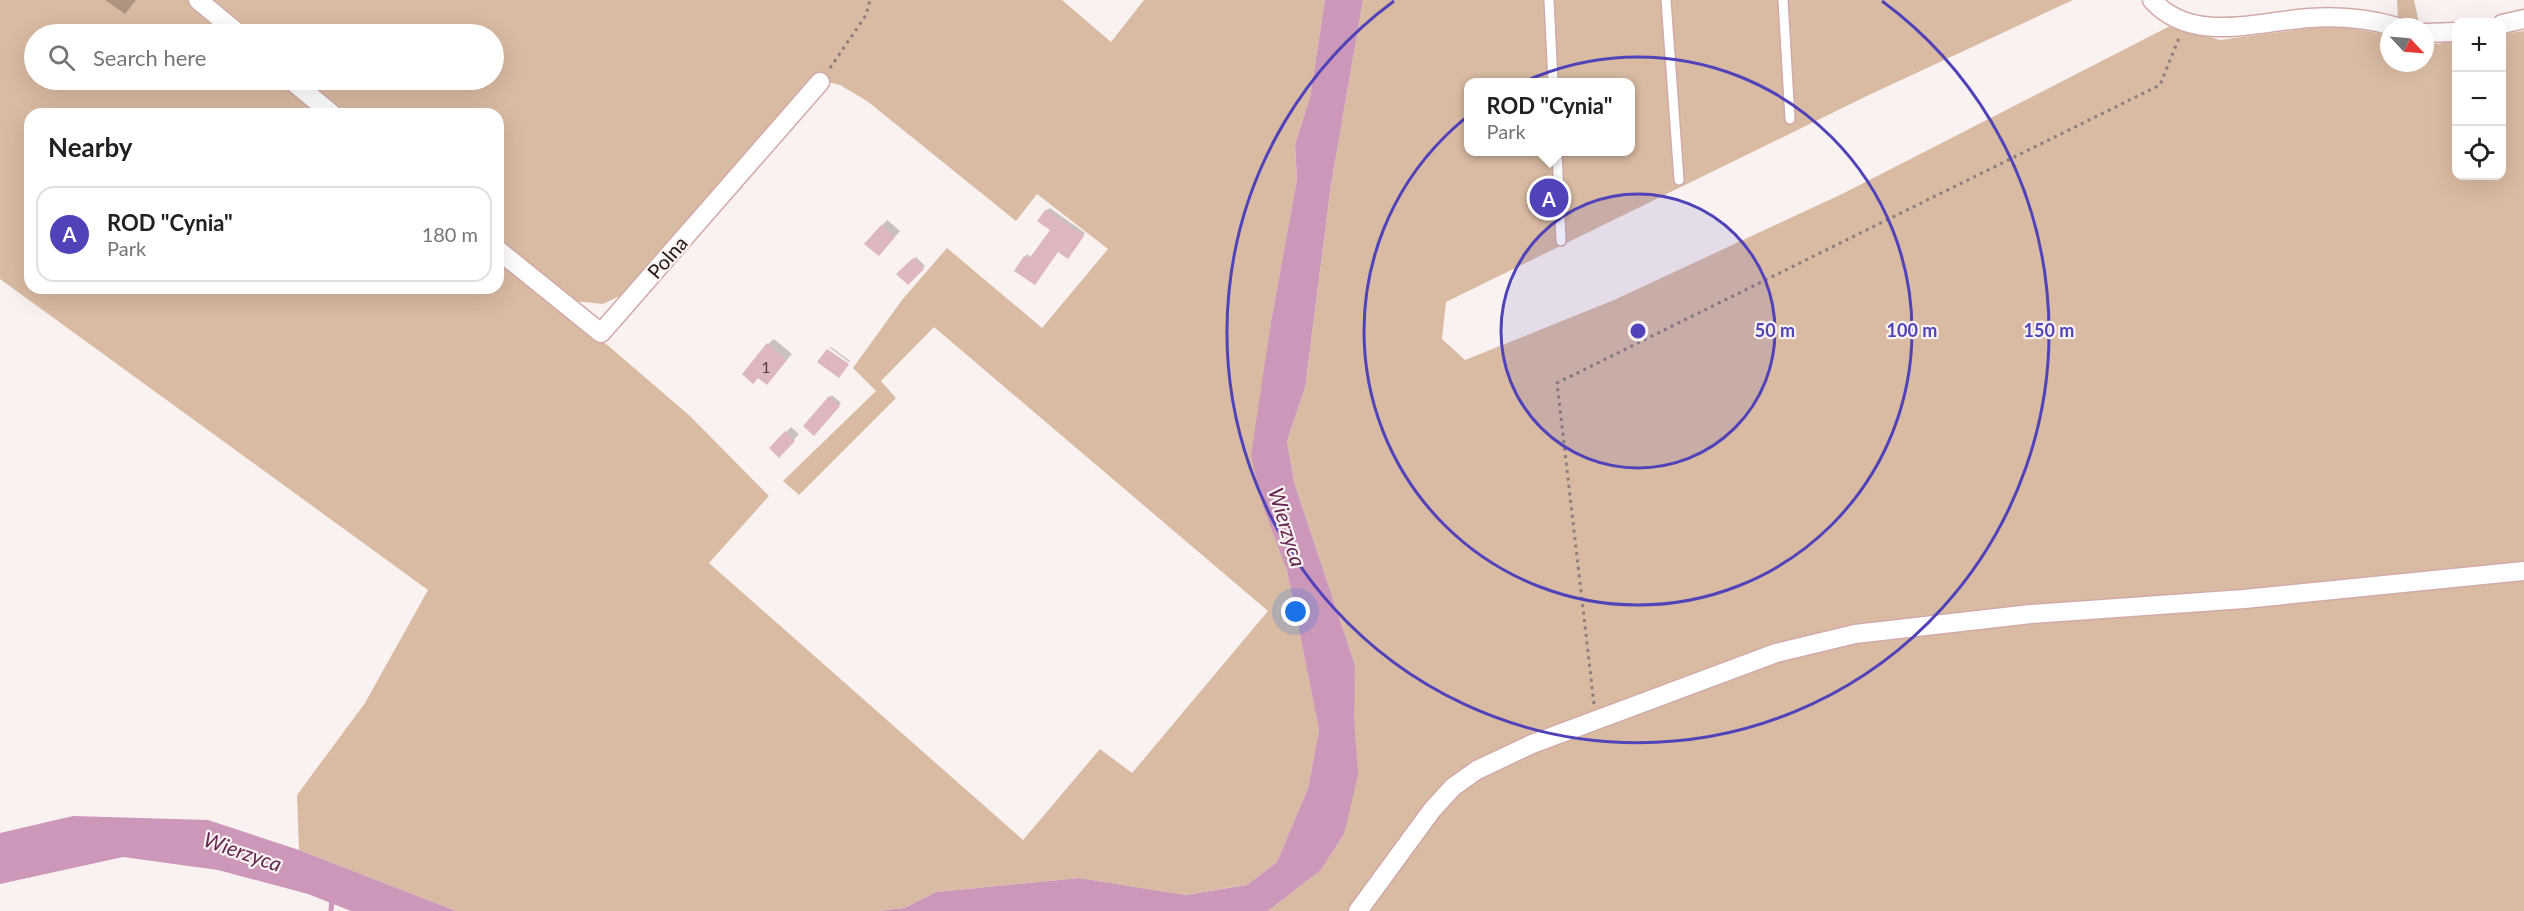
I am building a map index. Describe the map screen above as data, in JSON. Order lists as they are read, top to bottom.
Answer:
{
  "streets": {
    "street": ["Polna"]
  },
  "water": ["Wierzyca"],
  "house_numbers": ["1"],
  "north": "bottom right",
  "page": {
    "map_buttons": ["+", "−"],
    "search": "Search here",
    "popup": ["ROD \"Cynia\"", "Park"],
    "heading": "Nearby",
    "pins": "A",
    "list": [
      {
        "mark": "A",
        "name": "ROD \"Cynia\"",
        "note": "Park",
        "value": "180 m"
      }
    ]
  },
  "rings": ["50 m", "100 m", "150 m"]
}
